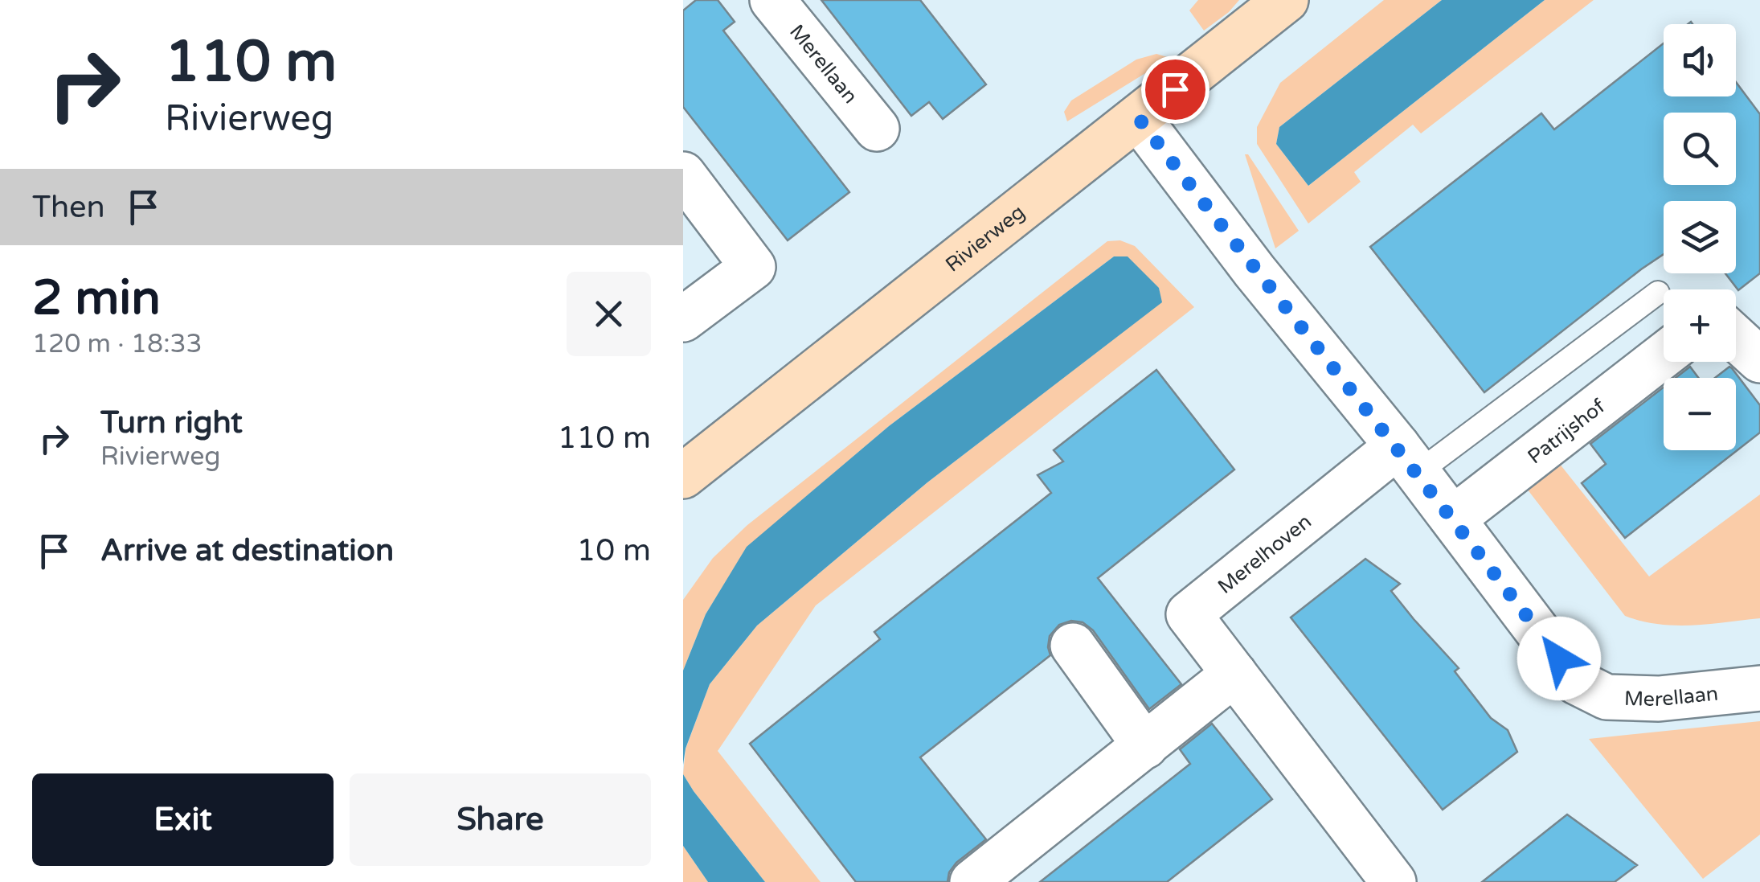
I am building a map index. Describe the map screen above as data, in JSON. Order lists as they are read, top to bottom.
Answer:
{
  "streets": {
    "street": [
      "Merellaan",
      "Rivierweg",
      "Patrijshof",
      "Merelhoven"
    ]
  },
  "crossings": [
    ["Merellaan", "Rivierweg"],
    ["Merellaan", "Patrijshof"],
    ["Merellaan", "Merelhoven"]
  ],
  "page": {
    "turn": ["110 m", "Rivierweg"],
    "map_buttons": ["+", "−"],
    "then": "Then",
    "heading": ["2 min", "120 m · 18:33"],
    "list": [
      {
        "name": "Turn right",
        "note": "Rivierweg",
        "value": "110 m"
      },
      {
        "name": "Arrive at destination",
        "value": "10 m"
      }
    ],
    "buttons": ["Exit", "Share"]
  }
}
